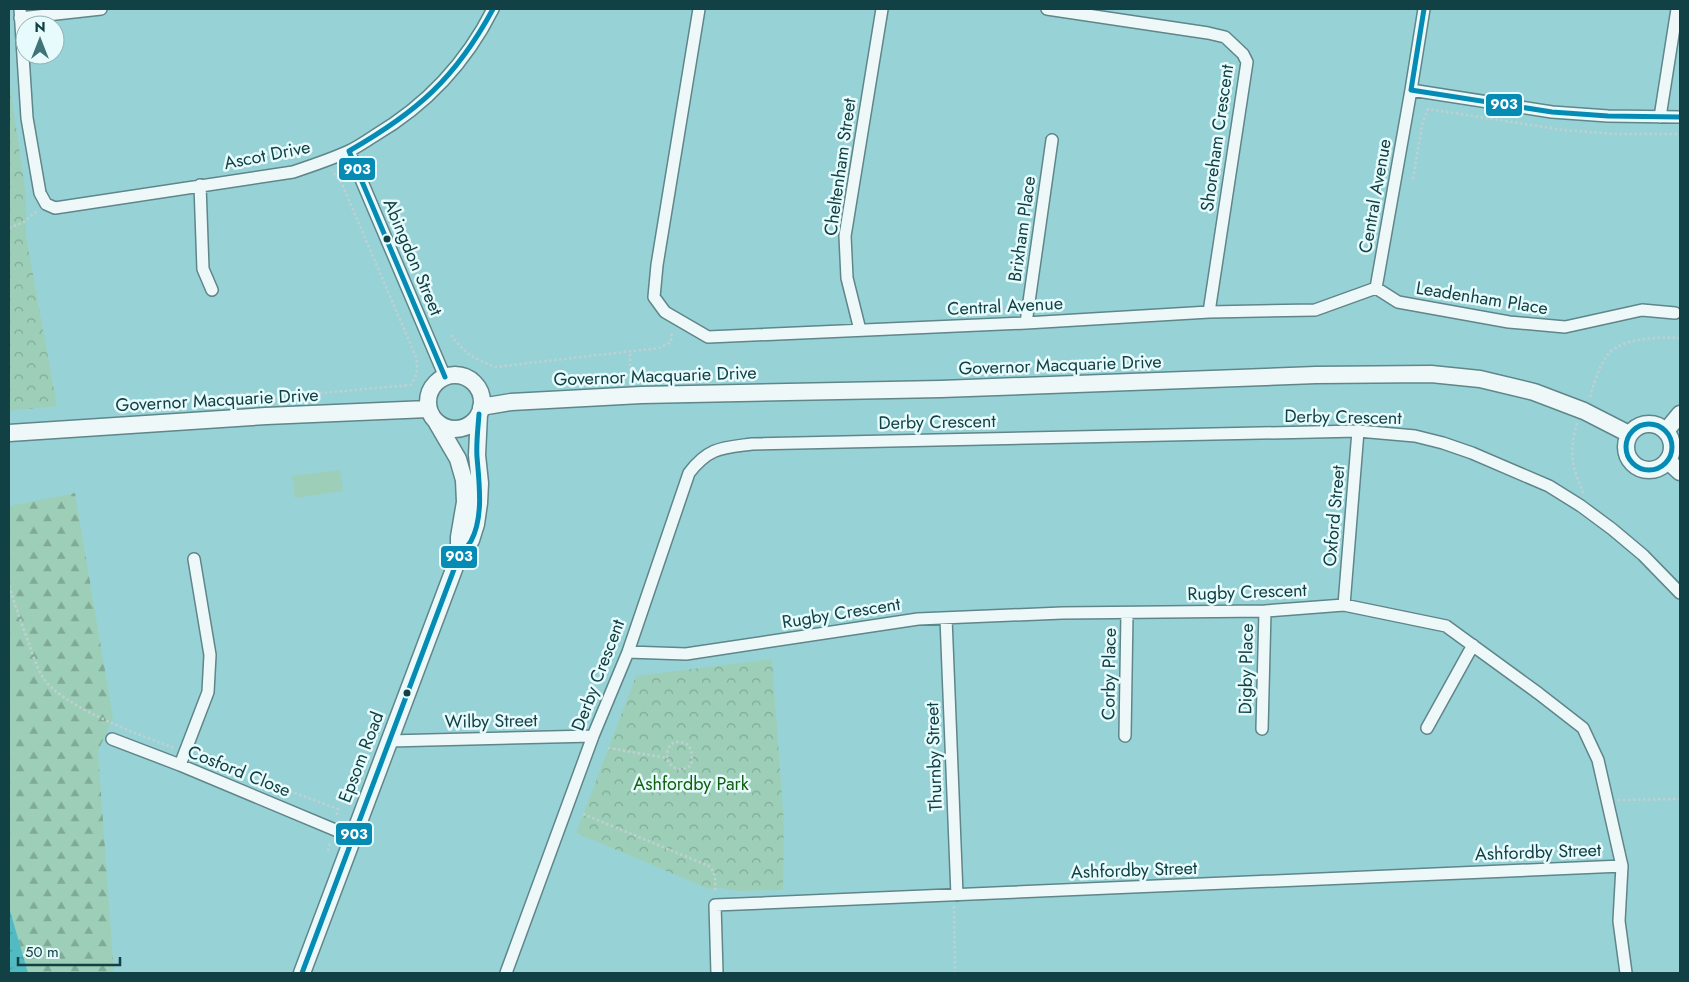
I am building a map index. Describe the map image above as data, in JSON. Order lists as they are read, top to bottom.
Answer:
{
  "streets": {
    "main road": ["Governor Macquarie Drive", "Epsom Road"],
    "street": [
      "Shoreham Crescent",
      "Ascot Drive",
      "Cheltenham Street",
      "Central Avenue",
      "Brixham Place",
      "Abingdon Street",
      "Leadenham Place",
      "Derby Crescent",
      "Oxford Street",
      "Rugby Crescent",
      "Digby Place",
      "Corby Place",
      "Wilby Street",
      "Thurnby Street",
      "Cosford Close",
      "Ashfordby Street"
    ]
  },
  "crossings": [
    ["Shoreham Crescent", "Central Avenue"],
    ["Ascot Drive", "Abingdon Street"],
    ["Cheltenham Street", "Central Avenue"],
    ["Central Avenue", "Brixham Place"],
    ["Central Avenue", "Leadenham Place"],
    ["Abingdon Street", "Governor Macquarie Drive"],
    ["Abingdon Street", "Epsom Road"],
    ["Governor Macquarie Drive", "Epsom Road"],
    ["Derby Crescent", "Oxford Street"],
    ["Derby Crescent", "Rugby Crescent"],
    ["Derby Crescent", "Wilby Street"],
    ["Oxford Street", "Rugby Crescent"],
    ["Rugby Crescent", "Digby Place"],
    ["Rugby Crescent", "Corby Place"],
    ["Rugby Crescent", "Thurnby Street"],
    ["Rugby Crescent", "Ashfordby Street"],
    ["Wilby Street", "Epsom Road"],
    ["Epsom Road", "Cosford Close"],
    ["Thurnby Street", "Ashfordby Street"]
  ],
  "parks": ["Ashfordby Park"],
  "lines": ["transit line 903"],
  "scale_bar": "50 m",
  "north": "top"
}
